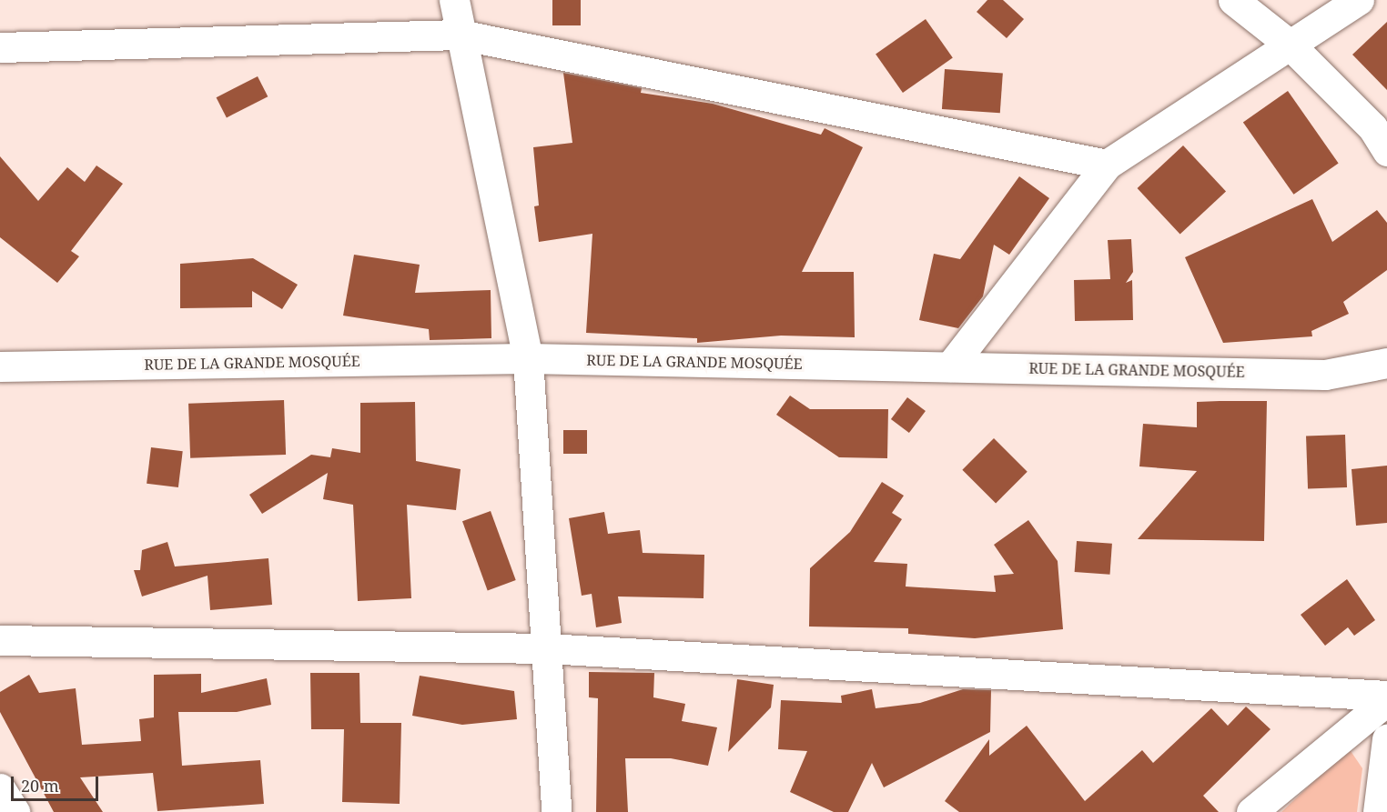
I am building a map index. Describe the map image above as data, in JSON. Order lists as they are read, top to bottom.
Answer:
{
  "streets": {
    "street": ["RUE DE LA GRANDE MOSQUÉE"]
  },
  "scale_bar": "20 m"
}
